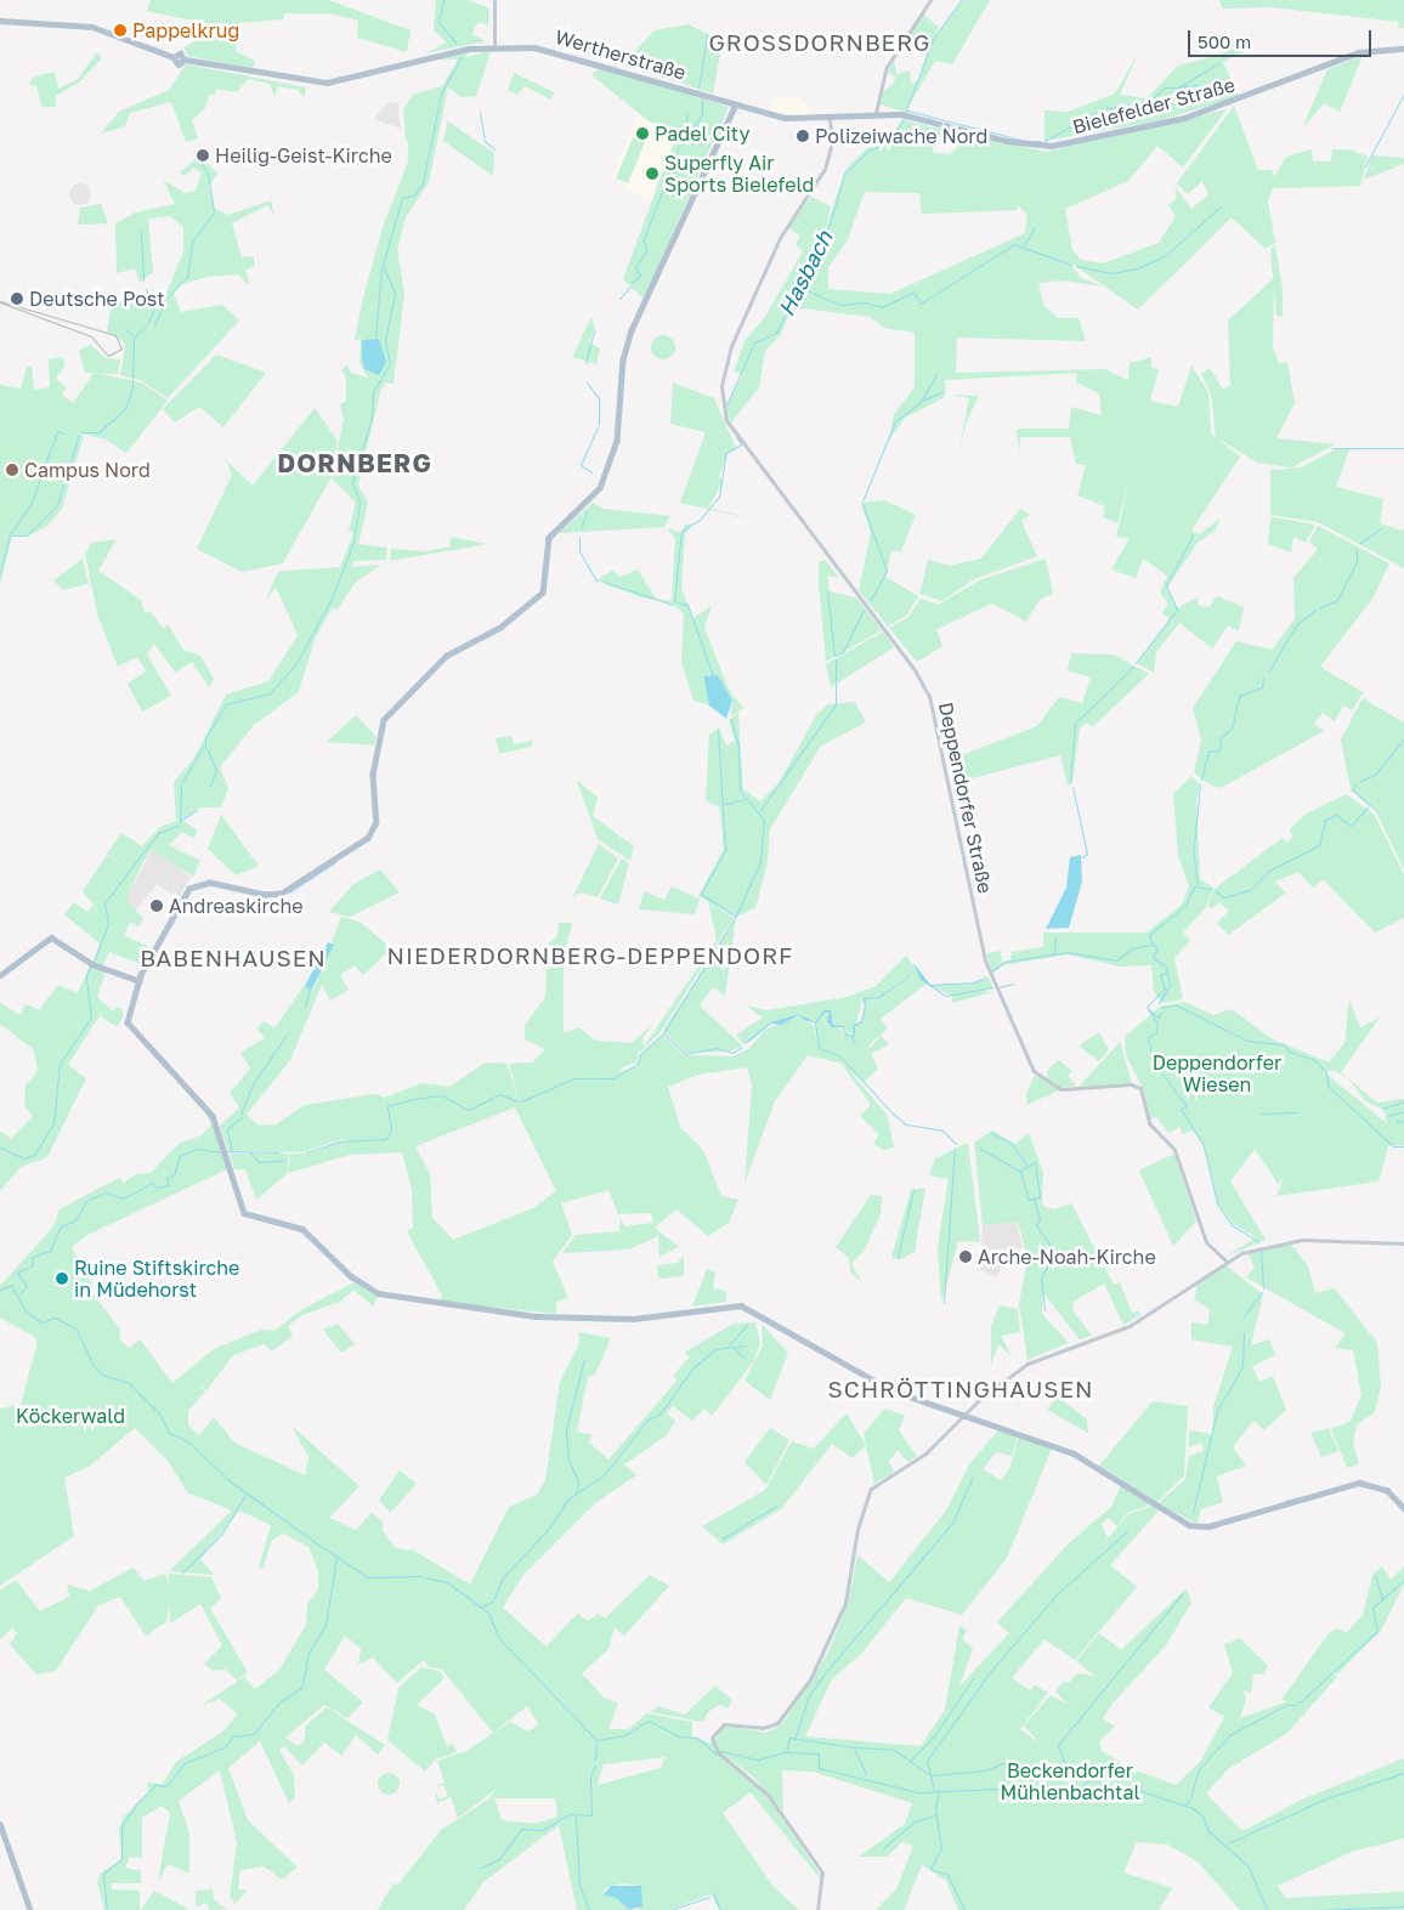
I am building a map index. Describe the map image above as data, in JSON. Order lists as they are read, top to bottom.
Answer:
{
  "streets": {
    "main road": ["Wertherstraße", "Bielefelder Straße"],
    "street": ["Deppendorfer Straße"]
  },
  "crossings": [
    ["Wertherstraße", "Bielefelder Straße"],
    ["Wertherstraße", "Deppendorfer Straße"]
  ],
  "districts": [
    "GROSSDORNBERG",
    "DORNBERG",
    "NIEDERDORNBERG-DEPPENDORF",
    "BABENHAUSEN",
    "SCHRÖTTINGHAUSEN"
  ],
  "water": ["Hasbach"],
  "parks": ["Deppendorfer Wiesen", "Köckerwald", "Beckendorfer Mühlenbachtal"],
  "places": [
    "Pappelkrug",
    "Padel City",
    "Polizeiwache Nord",
    "Heilig-Geist-Kirche",
    "Superfly Air Sports Bielefeld",
    "Deutsche Post",
    "Campus Nord",
    "Andreaskirche",
    "Arche-Noah-Kirche",
    "Ruine Stiftskirche in Müdehorst"
  ],
  "scale_bar": "500 m"
}
